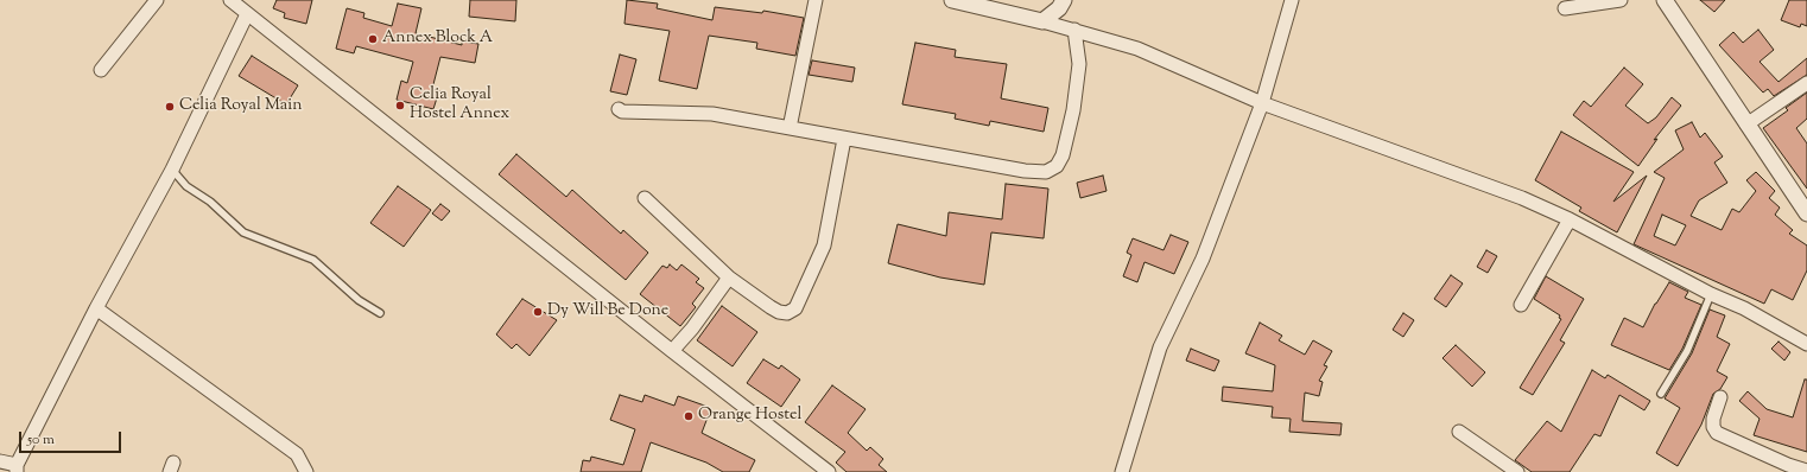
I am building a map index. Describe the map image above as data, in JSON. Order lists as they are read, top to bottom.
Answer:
{
  "places": [
    "Annex Block A",
    "Celia Royal Hostel Annex",
    "Celia Royal Main",
    "Dy Will Be Done",
    "Orange Hostel"
  ],
  "scale_bar": "50 m"
}
